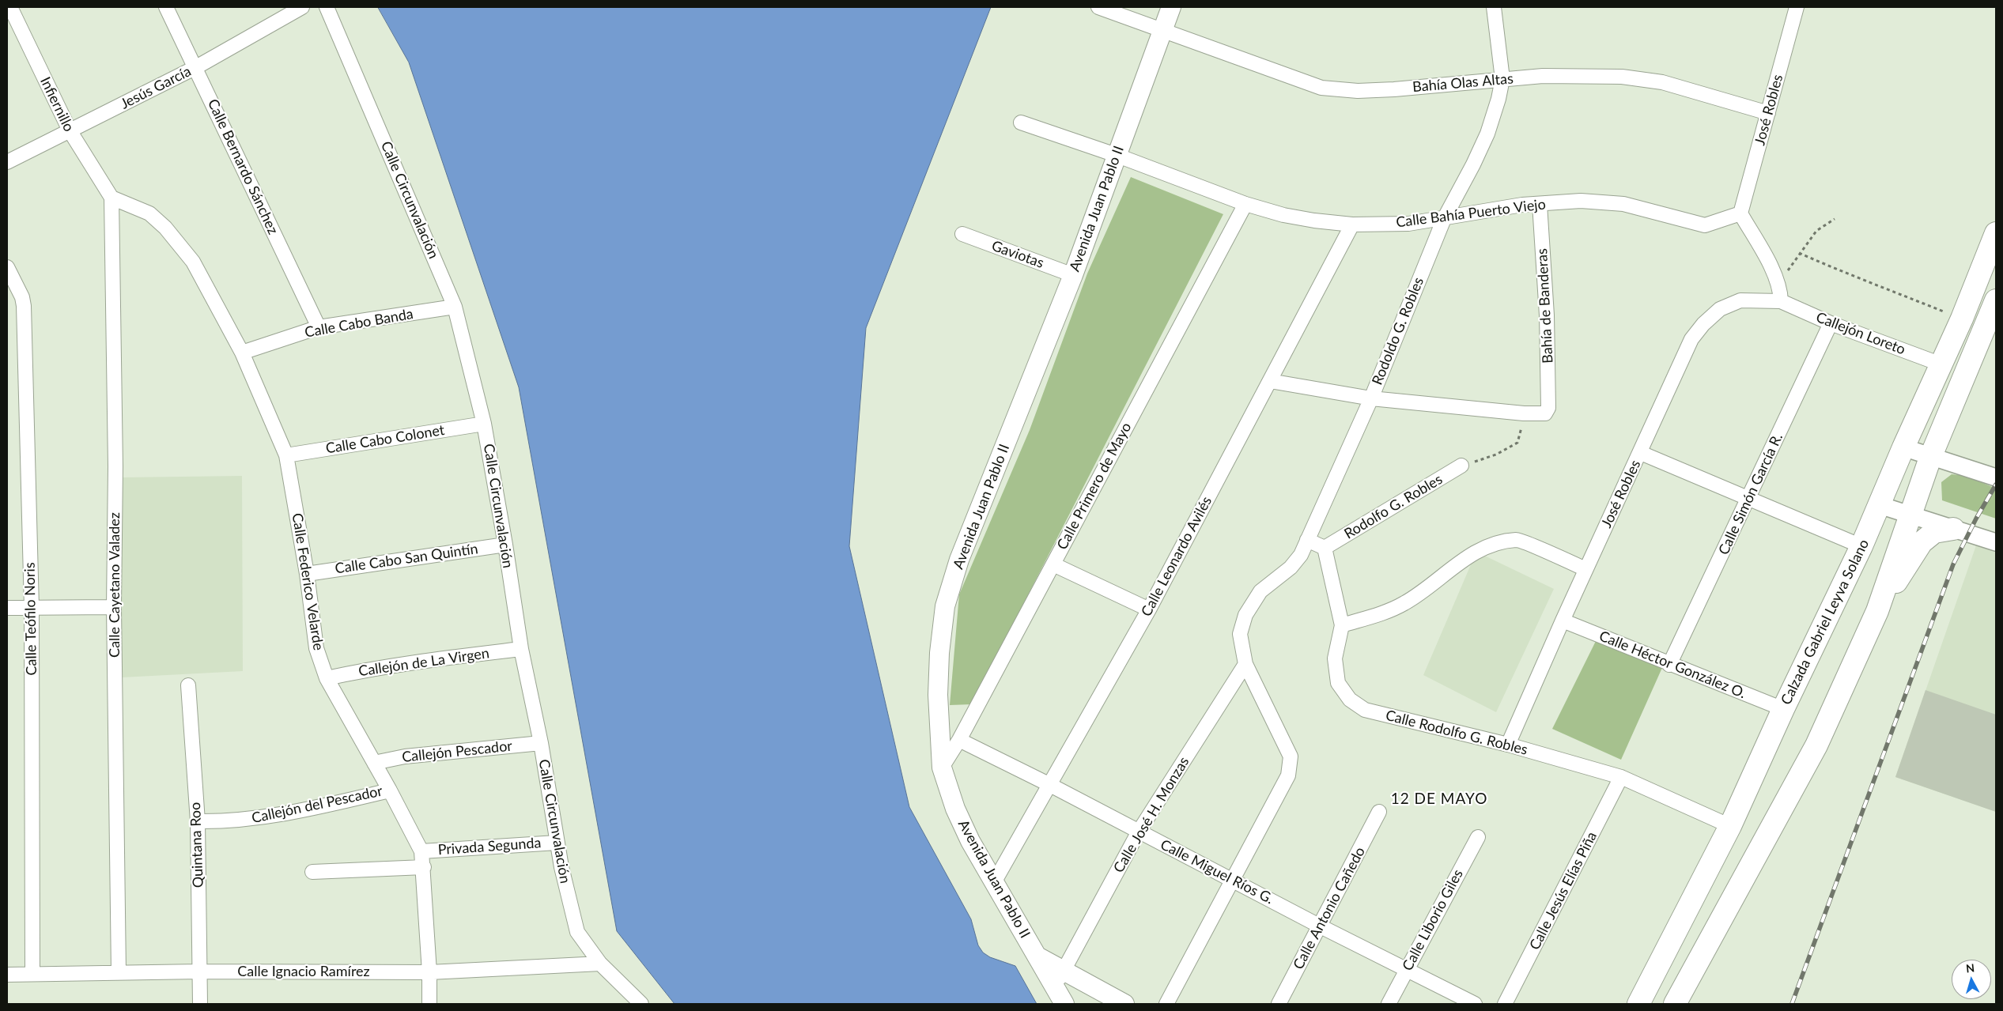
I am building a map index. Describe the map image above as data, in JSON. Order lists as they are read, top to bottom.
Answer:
{
  "streets": {
    "main road": ["Avenida Juan Pablo II", "Calzada Gabriel Leyva Solano"],
    "street": [
      "Bahía Olas Altas",
      "Jesús García",
      "Infiernillo",
      "José Robles",
      "Calle Bernardo Sánchez",
      "Calle Circunvalación",
      "Calle Bahía Puerto Viejo",
      "Gaviotas",
      "Bahía de Banderas",
      "Calle Cabo Banda",
      "Rodoldo G. Robles",
      "Callejón Loreto",
      "Calle Cabo Colonet",
      "Calle Primero de Mayo",
      "Calle Simón García R.",
      "Rodolfo G. Robles",
      "Calle Leonardo Avilés",
      "Calle Cabo San Quintín",
      "Calle Federico Velarde",
      "Calle Cayetano Valadez",
      "Calle Teófilo Noris",
      "Callejón de La Virgen",
      "Calle Héctor González O.",
      "Calle Rodolfo G. Robles",
      "Callejón Pescador",
      "Callejón del Pescador",
      "Calle José H. Monzas",
      "Quintana Roo",
      "Privada Segunda",
      "Calle Miguel Ríos G.",
      "Calle Jesús Elías Piña",
      "Calle Antonio Cañedo",
      "Calle Liborio Giles",
      "Calle Ignacio Ramírez"
    ]
  },
  "crossings": [
    ["Bahía Olas Altas", "José Robles"],
    ["Bahía Olas Altas", "Avenida Juan Pablo II"],
    ["Bahía Olas Altas", "Rodoldo G. Robles"],
    ["Jesús García", "Infiernillo"],
    ["Jesús García", "Calle Bernardo Sánchez"],
    ["Infiernillo", "Calle Federico Velarde"],
    ["Infiernillo", "Calle Cayetano Valadez"],
    ["José Robles", "Calle Bahía Puerto Viejo"],
    ["José Robles", "Callejón Loreto"],
    ["José Robles", "Calle Héctor González O."],
    ["José Robles", "Calle Rodolfo G. Robles"],
    ["Calle Bernardo Sánchez", "Calle Cabo Banda"],
    ["Calle Circunvalación", "Calle Cabo Banda"],
    ["Calle Circunvalación", "Calle Cabo Colonet"],
    ["Calle Circunvalación", "Calle Cabo San Quintín"],
    ["Calle Circunvalación", "Callejón de La Virgen"],
    ["Calle Circunvalación", "Callejón Pescador"],
    ["Calle Circunvalación", "Privada Segunda"],
    ["Calle Circunvalación", "Calle Ignacio Ramírez"],
    ["Avenida Juan Pablo II", "Calle Bahía Puerto Viejo"],
    ["Avenida Juan Pablo II", "Gaviotas"],
    ["Avenida Juan Pablo II", "Calle Primero de Mayo"],
    ["Avenida Juan Pablo II", "Calle Leonardo Avilés"],
    ["Avenida Juan Pablo II", "Calle José H. Monzas"],
    ["Calle Bahía Puerto Viejo", "Bahía de Banderas"],
    ["Calle Bahía Puerto Viejo", "Rodoldo G. Robles"],
    ["Calle Bahía Puerto Viejo", "Calle Primero de Mayo"],
    ["Calle Bahía Puerto Viejo", "Calle Leonardo Avilés"],
    ["Calle Cabo Banda", "Calle Federico Velarde"],
    ["Rodoldo G. Robles", "Calle José H. Monzas"],
    ["Callejón Loreto", "Calle Simón García R."],
    ["Callejón Loreto", "Calzada Gabriel Leyva Solano"],
    ["Calle Cabo Colonet", "Calle Federico Velarde"],
    ["Calle Primero de Mayo", "Calle Miguel Ríos G."],
    ["Calle Simón García R.", "Calle Héctor González O."],
    ["Rodolfo G. Robles", "Calle Rodolfo G. Robles"],
    ["Calle Leonardo Avilés", "Calle Miguel Ríos G."],
    ["Calle Cabo San Quintín", "Calle Federico Velarde"],
    ["Calle Federico Velarde", "Calle Cayetano Valadez"],
    ["Calle Federico Velarde", "Callejón de La Virgen"],
    ["Calle Federico Velarde", "Callejón Pescador"],
    ["Calle Federico Velarde", "Callejón del Pescador"],
    ["Calle Federico Velarde", "Privada Segunda"],
    ["Calle Federico Velarde", "Calle Ignacio Ramírez"],
    ["Calle Cayetano Valadez", "Calle Ignacio Ramírez"],
    ["Calle Teófilo Noris", "Calle Ignacio Ramírez"],
    ["Calzada Gabriel Leyva Solano", "Calle Héctor González O."],
    ["Calzada Gabriel Leyva Solano", "Calle Rodolfo G. Robles"],
    ["Calle Rodolfo G. Robles", "Calle Jesús Elías Piña"],
    ["Callejón del Pescador", "Quintana Roo"],
    ["Calle José H. Monzas", "Calle Miguel Ríos G."],
    ["Quintana Roo", "Calle Ignacio Ramírez"],
    ["Calle Miguel Ríos G.", "Calle Antonio Cañedo"],
    ["Calle Miguel Ríos G.", "Calle Liborio Giles"]
  ],
  "districts": ["12 DE MAYO"],
  "north": "top"
}
